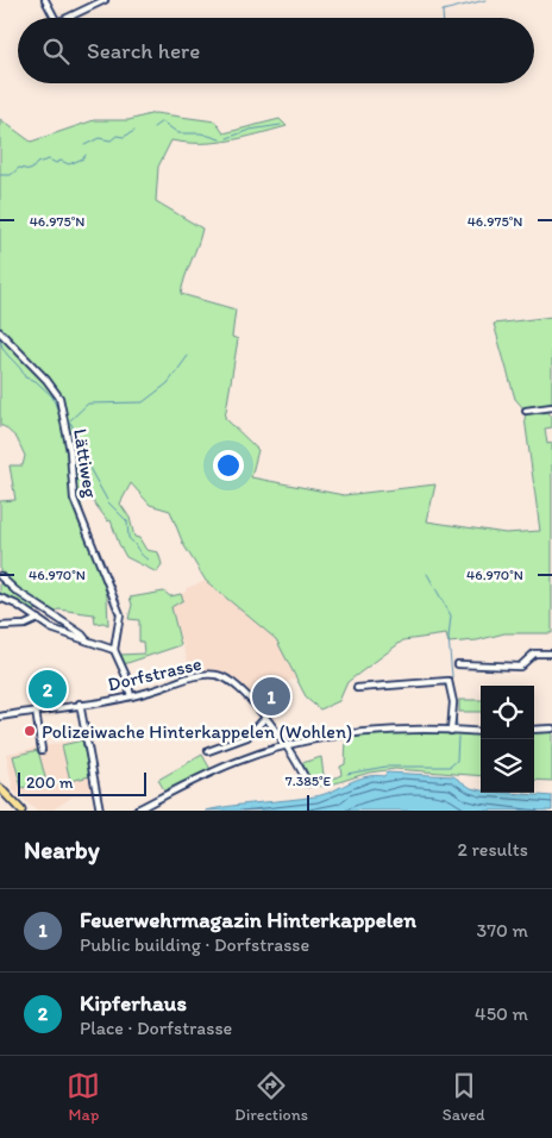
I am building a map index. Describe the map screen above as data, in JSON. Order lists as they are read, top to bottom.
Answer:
{
  "streets": {
    "street": ["Lättiweg", "Dorfstrasse"]
  },
  "places": ["Polizeiwache Hinterkappelen (Wohlen)"],
  "scale_bar": "200 m",
  "page": {
    "search": "Search here",
    "pins": ["2", "1"],
    "scale": "200 m",
    "heading": ["Nearby", "2 results"],
    "list": [
      {
        "mark": "1",
        "name": "Feuerwehrmagazin Hinterkappelen",
        "note": "Public building · Dorfstrasse",
        "value": "370 m"
      },
      {
        "mark": "2",
        "name": "Kipferhaus",
        "note": "Place · Dorfstrasse",
        "value": "450 m"
      }
    ],
    "nav": ["Map", "Directions", "Saved"]
  },
  "coordinates": ["46.975°N", "46.970°N", "7.385°E"]
}
